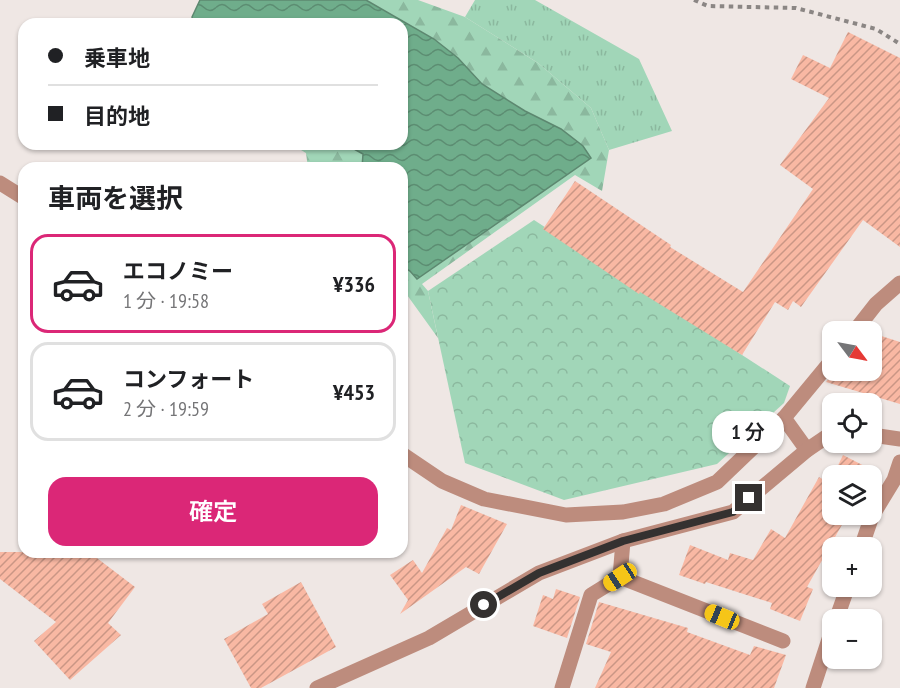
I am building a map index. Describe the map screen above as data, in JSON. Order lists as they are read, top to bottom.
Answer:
{
  "north": "bottom right",
  "page": {
    "banner": ["乗車地", "目的地"],
    "heading": "車両を選択",
    "list": [
      {
        "name": "エコノミー",
        "note": "1 分 · 19:58",
        "value": "¥336"
      },
      {
        "name": "コンフォート",
        "note": "2 分 · 19:59",
        "value": "¥453"
      }
    ],
    "map_buttons": ["+", "−"],
    "bubble": "1 分",
    "buttons": "確定"
  }
}
